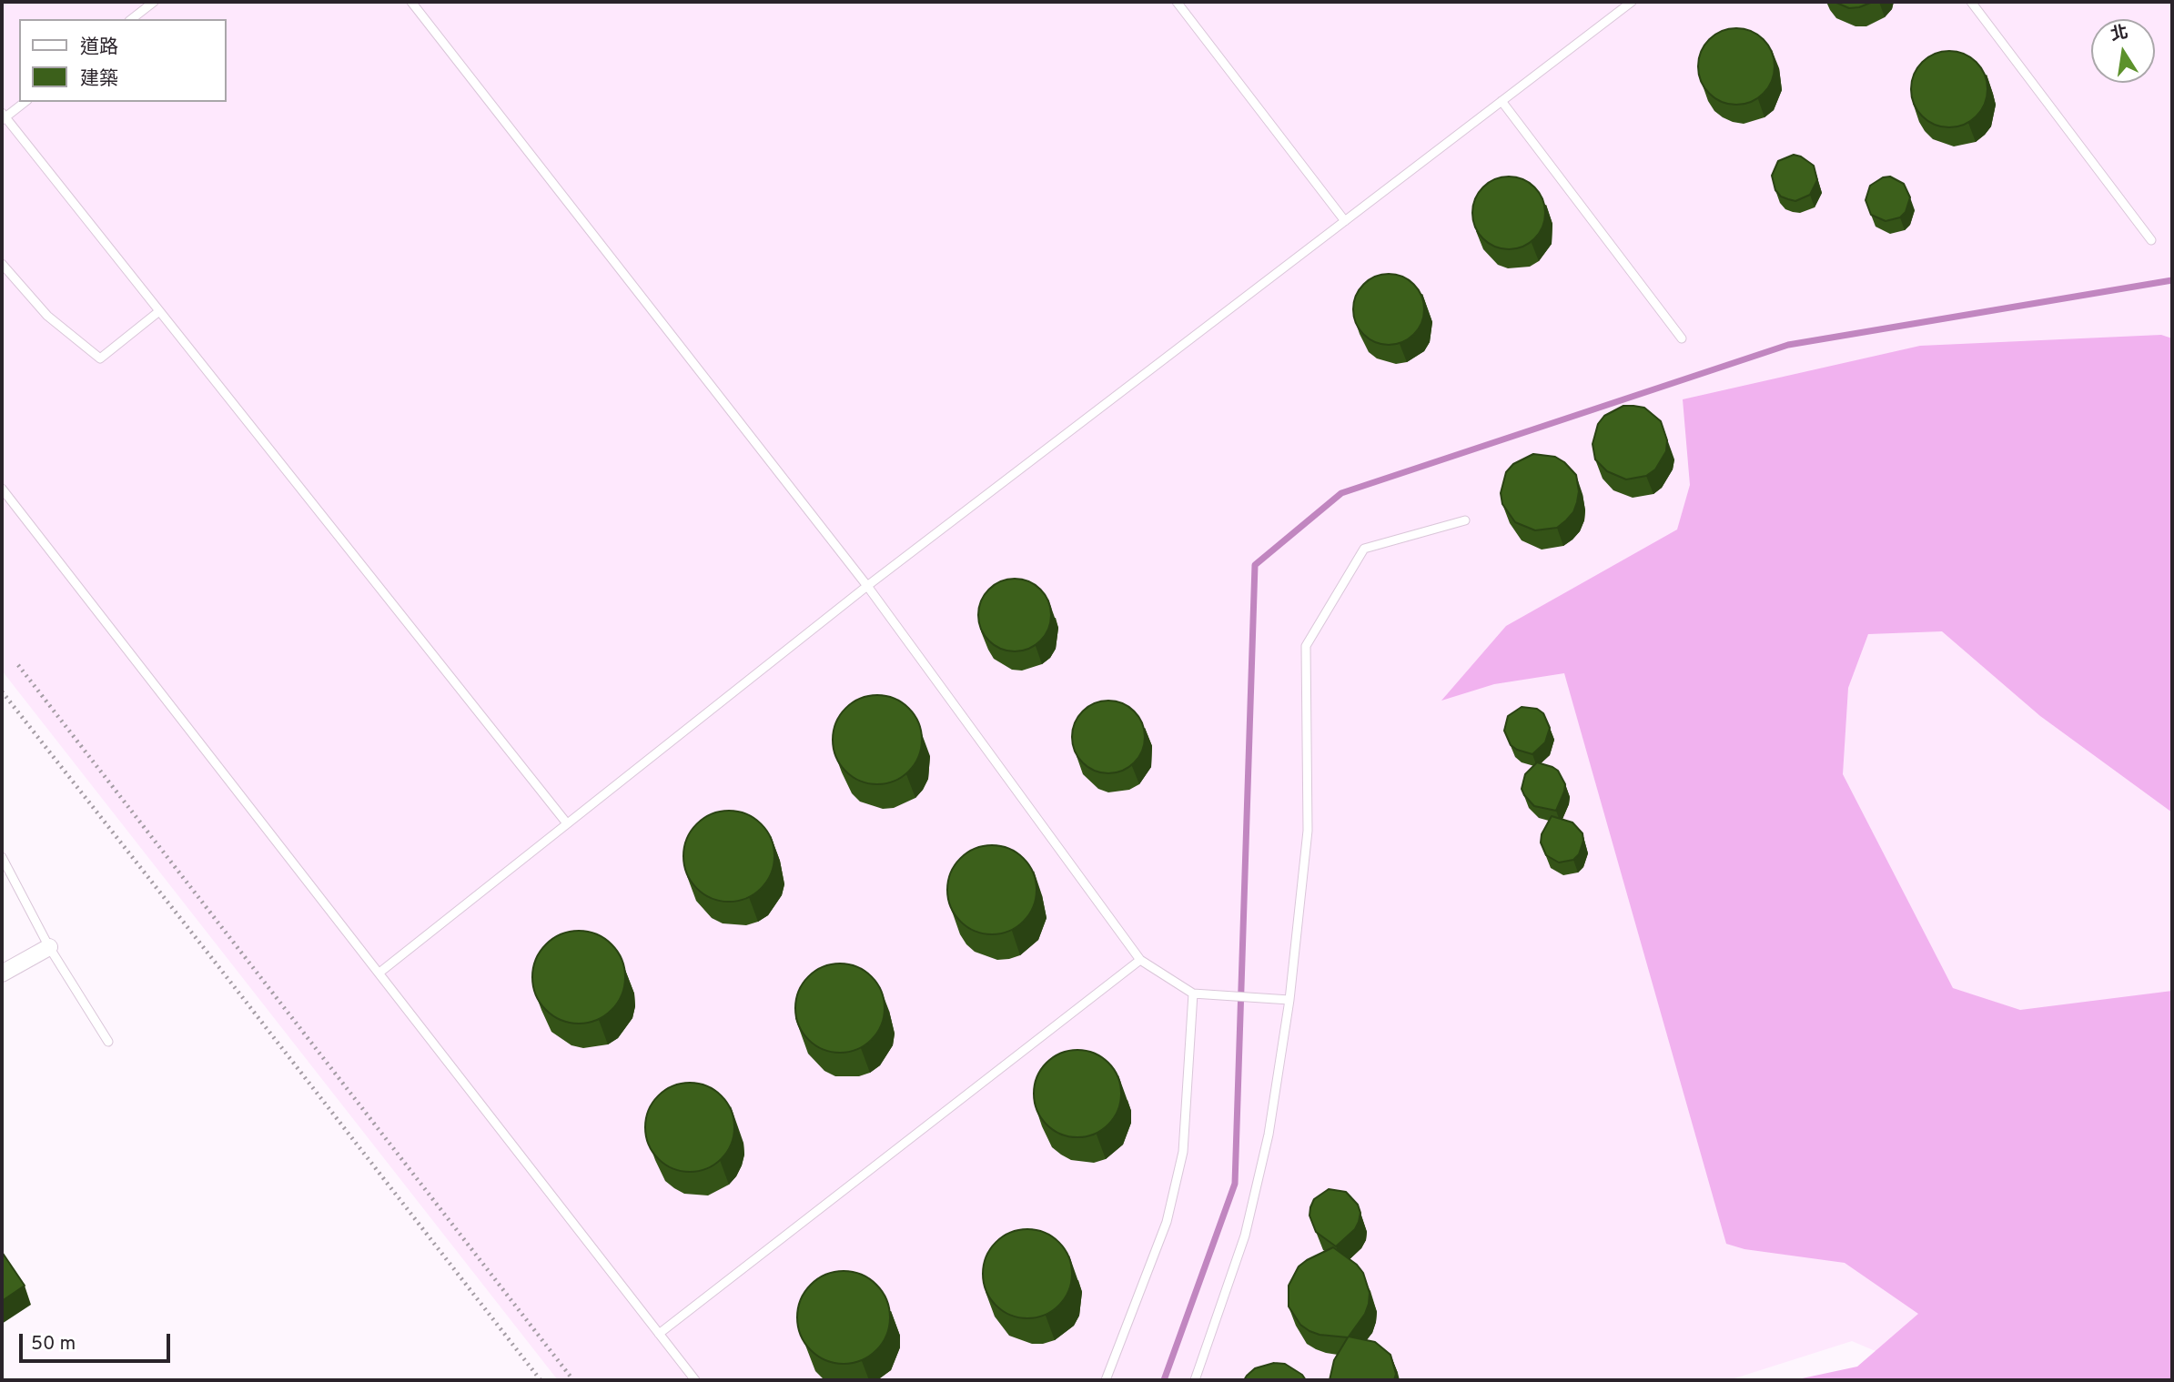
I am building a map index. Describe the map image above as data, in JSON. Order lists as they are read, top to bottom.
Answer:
{
  "legend": ["道路", "建築"],
  "scale_bar": "50 m",
  "north": "top"
}
